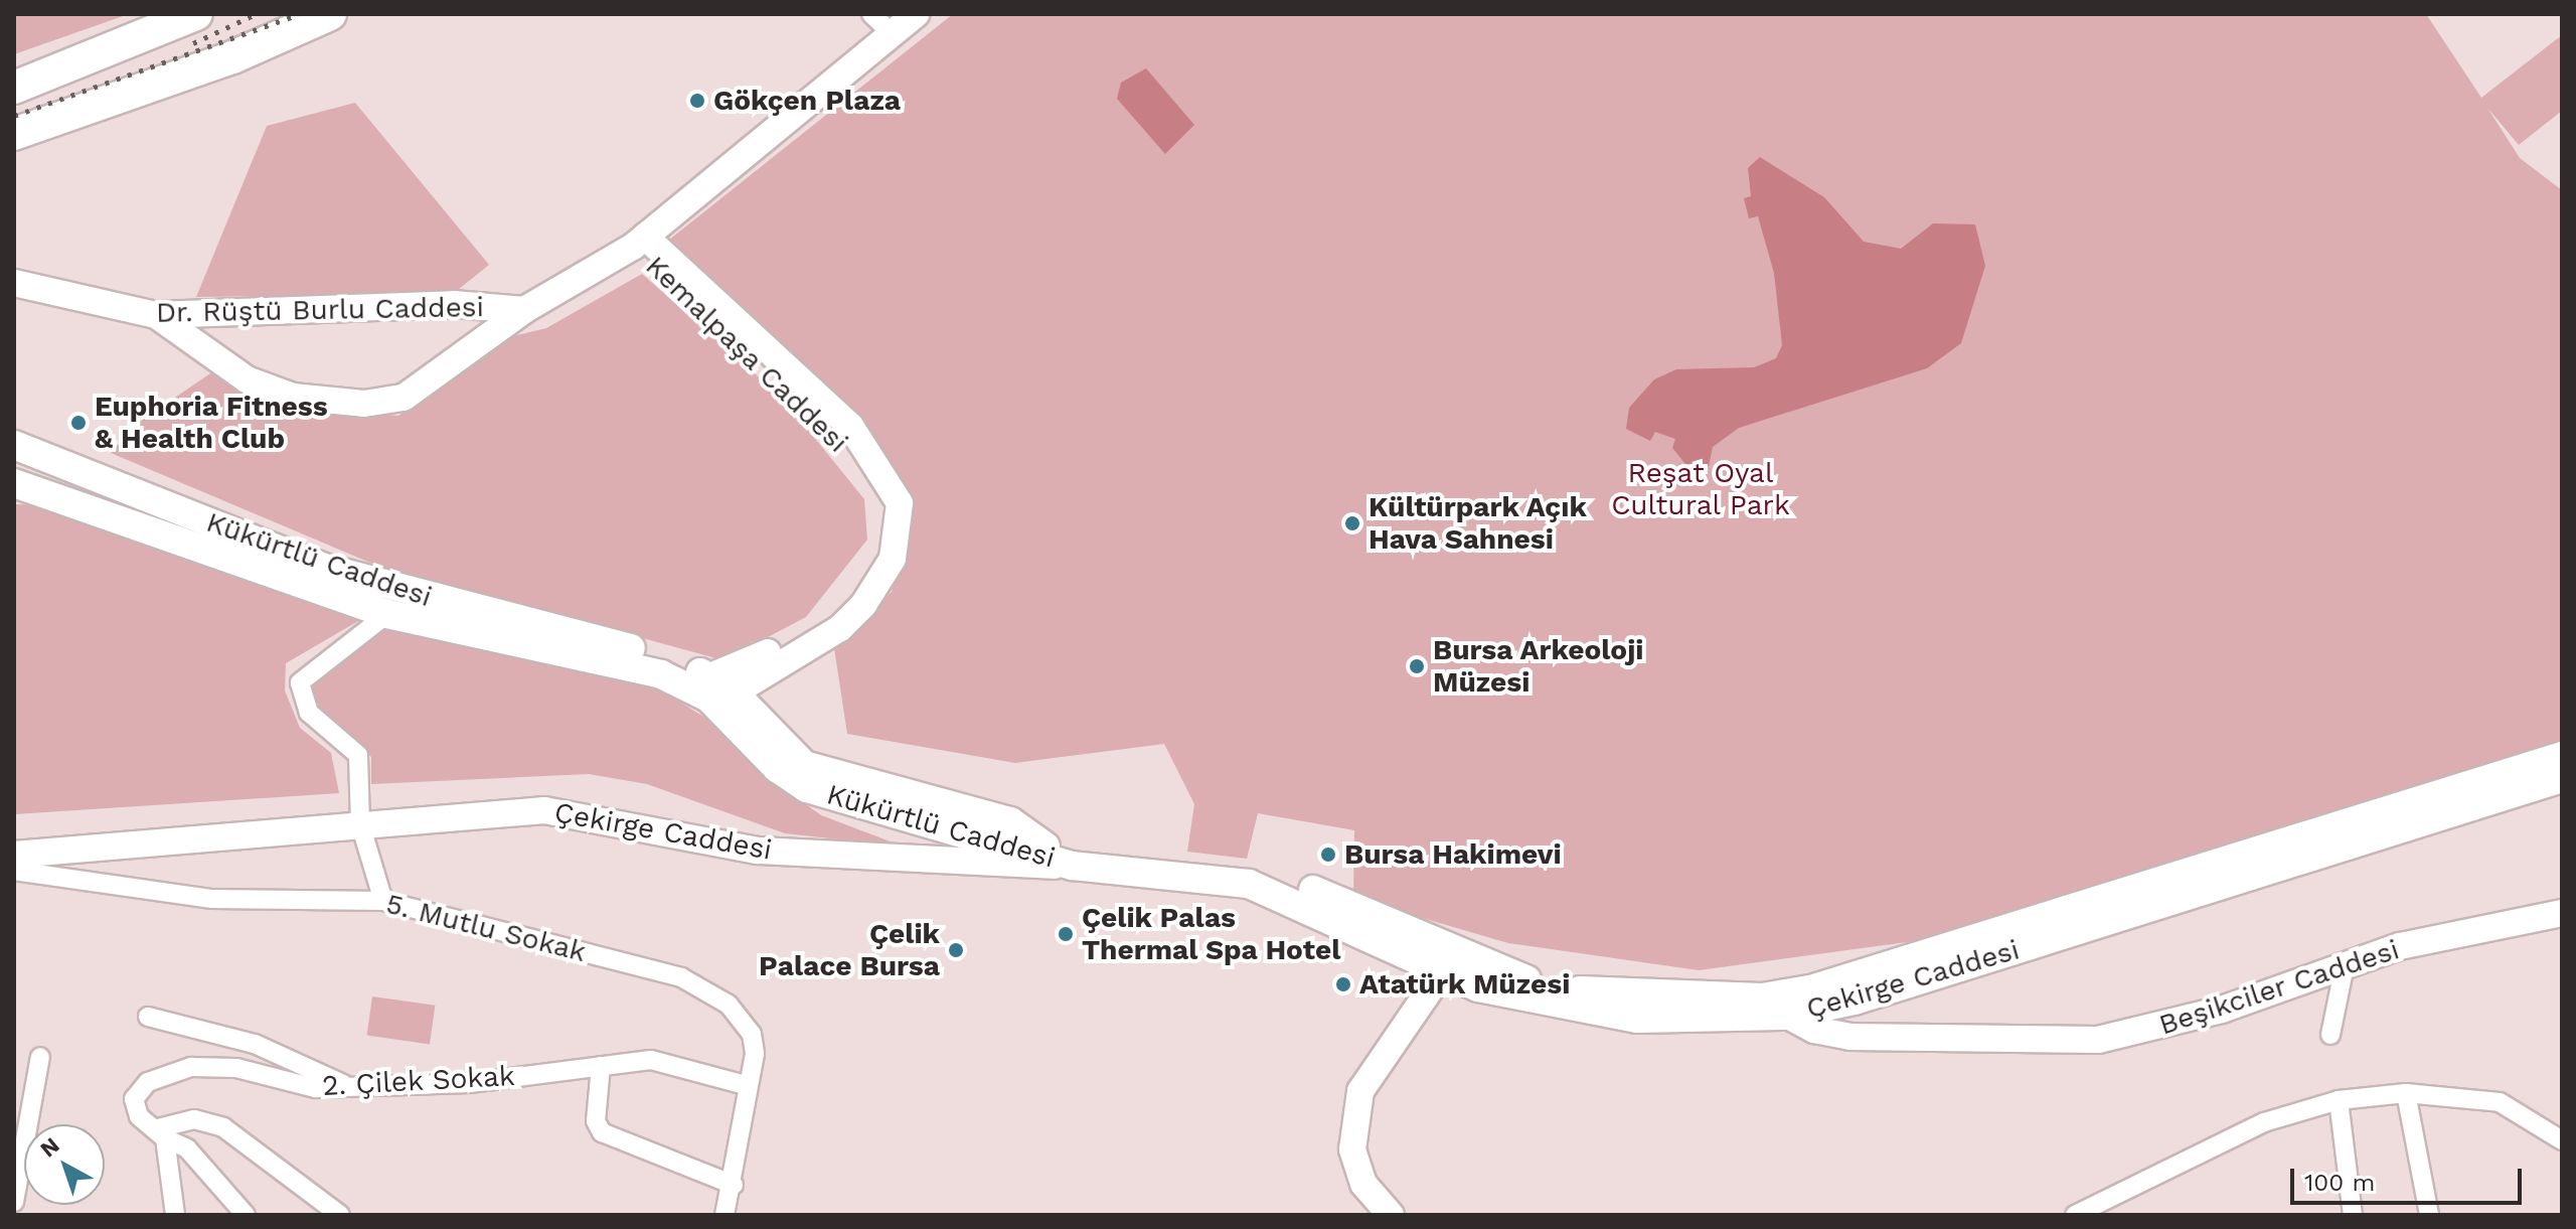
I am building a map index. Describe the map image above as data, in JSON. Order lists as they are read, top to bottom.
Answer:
{
  "streets": {
    "main road": [
      "Dr. Rüştü Burlu Caddesi",
      "Kemalpaşa Caddesi",
      "Kükürtlü Caddesi",
      "Çekirge Caddesi",
      "Beşikciler Caddesi"
    ],
    "street": ["5. Mutlu Sokak", "2. Çilek Sokak"]
  },
  "crossings": [
    ["Dr. Rüştü Burlu Caddesi", "Kemalpaşa Caddesi"],
    ["Kemalpaşa Caddesi", "Kükürtlü Caddesi"],
    ["Kükürtlü Caddesi", "Çekirge Caddesi"],
    ["Çekirge Caddesi", "Beşikciler Caddesi"],
    ["5. Mutlu Sokak", "2. Çilek Sokak"]
  ],
  "parks": ["Reşat Oyal Cultural Park"],
  "places": [
    "Gökçen Plaza",
    "Euphoria Fitness & Health Club",
    "Kültürpark Açık Hava Sahnesi",
    "Bursa Arkeoloji Müzesi",
    "Bursa Hakimevi",
    "Çelik Palas Thermal Spa Hotel",
    "Çelik Palace Bursa",
    "Atatürk Müzesi"
  ],
  "scale_bar": "100 m",
  "north": "top left"
}
